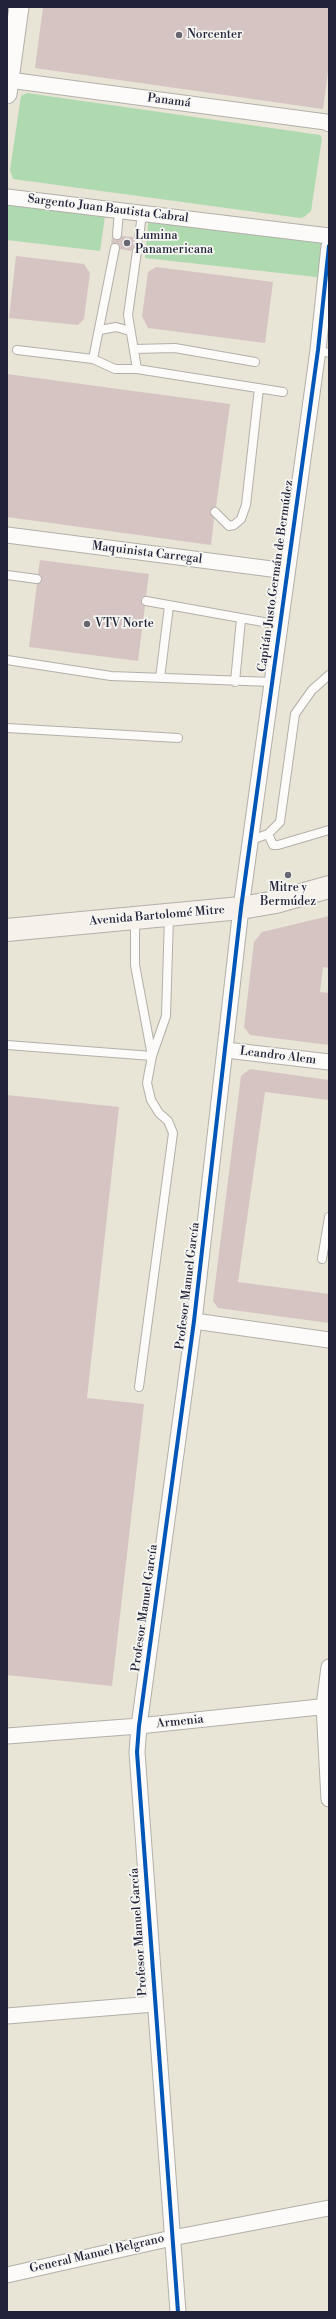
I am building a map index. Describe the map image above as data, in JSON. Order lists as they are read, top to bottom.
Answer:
{
  "streets": {
    "main road": ["Avenida Bartolomé Mitre"],
    "street": [
      "Panamá",
      "Sargento Juan Bautista Cabral",
      "Maquinista Carregal",
      "Capitán Justo Germán de Bermúdez",
      "Leandro Alem",
      "Profesor Manuel García",
      "Armenia",
      "General Manuel Belgrano"
    ]
  },
  "crossings": [
    ["Maquinista Carregal", "Capitán Justo Germán de Bermúdez"],
    ["Capitán Justo Germán de Bermúdez", "Avenida Bartolomé Mitre"],
    ["Capitán Justo Germán de Bermúdez", "Profesor Manuel García"],
    ["Avenida Bartolomé Mitre", "Profesor Manuel García"],
    ["Leandro Alem", "Profesor Manuel García"],
    ["Profesor Manuel García", "Armenia"],
    ["Profesor Manuel García", "General Manuel Belgrano"]
  ],
  "places": [
    "Norcenter",
    "Lumina Panamericana",
    "VTV Norte",
    "Mitre y Bermúdez"
  ]
}
